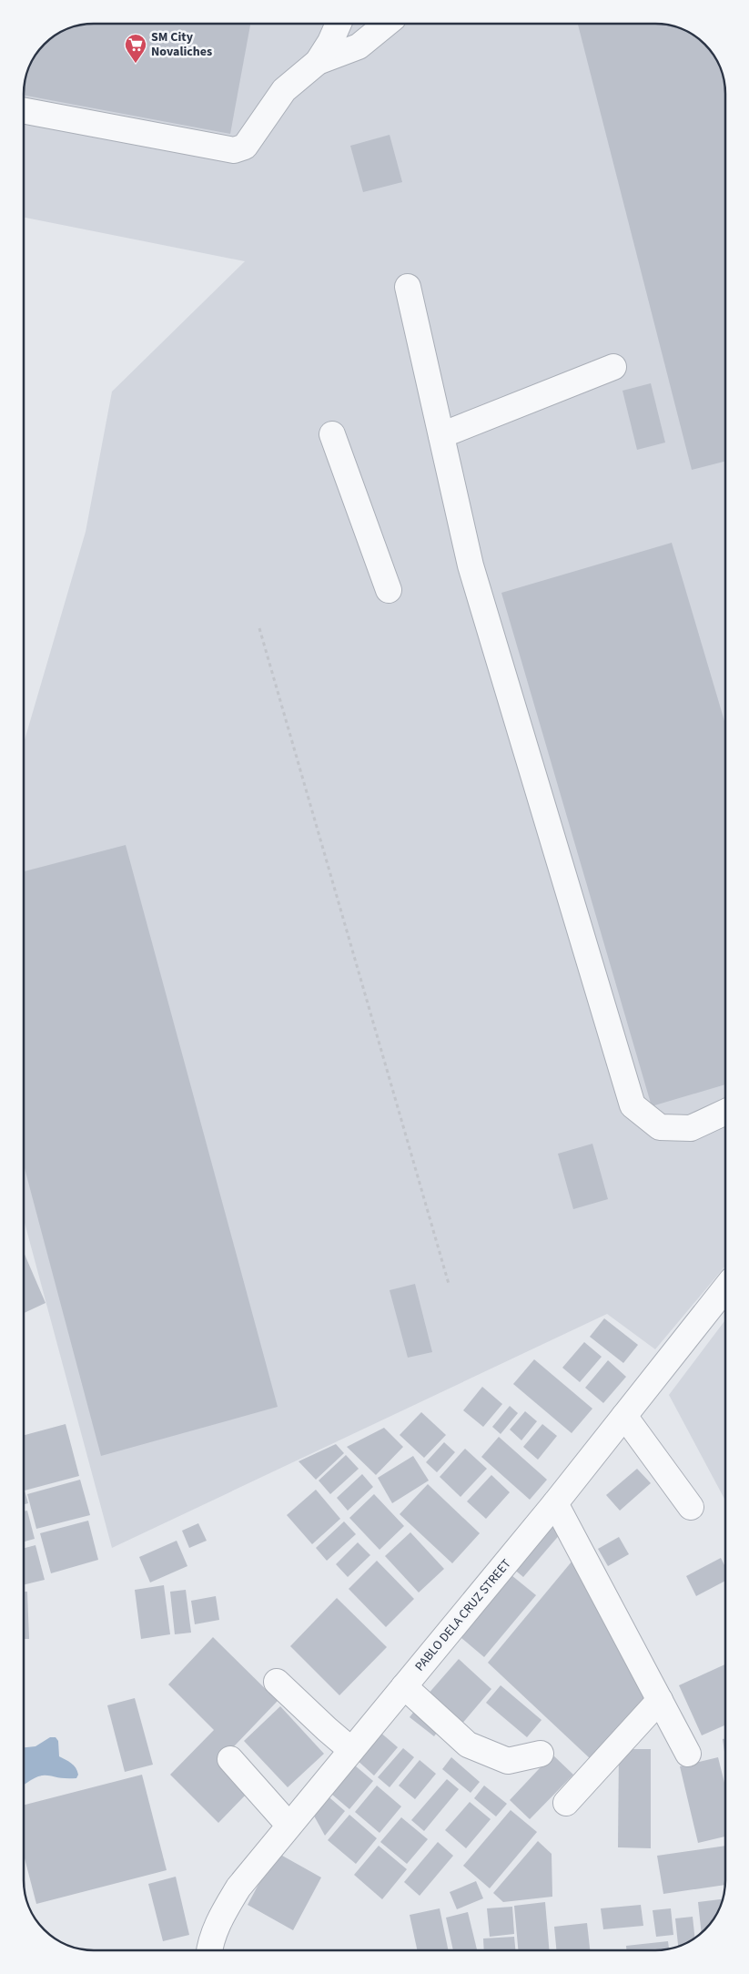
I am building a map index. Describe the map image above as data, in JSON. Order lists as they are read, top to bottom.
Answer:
{
  "streets": {
    "street": ["PABLO DELA CRUZ STREET"]
  },
  "places": {
    "supermarket": ["SM City Novaliches"]
  }
}
